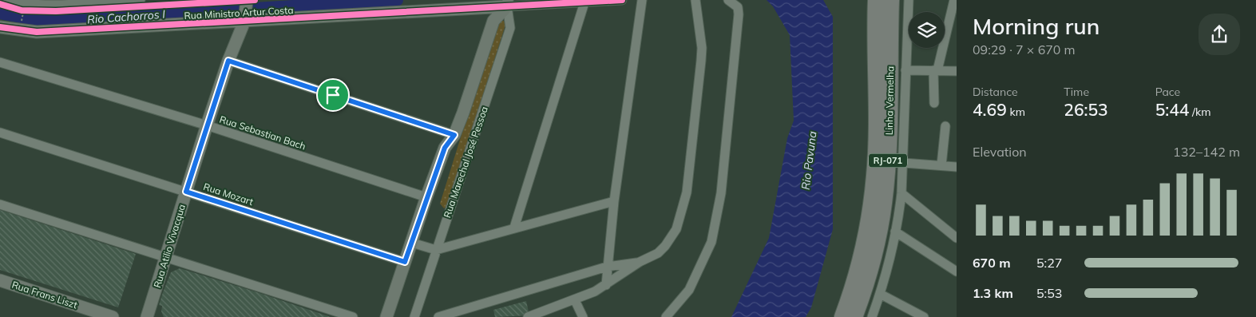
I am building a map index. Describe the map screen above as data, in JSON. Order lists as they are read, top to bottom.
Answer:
{
  "streets": {
    "highway": ["Linha Vermelha", "RJ-071"],
    "street": [
      "Rua Ministro Artur Costa",
      "Rua Sebastian Bach",
      "Rua Marechal José Pessoa",
      "Rua Mozart",
      "Rua Atilio Vivacqua",
      "Rua Frans Liszt"
    ]
  },
  "crossings": [
    ["Rua Ministro Artur Costa", "Rua Marechal José Pessoa"],
    ["Rua Ministro Artur Costa", "Rua Atilio Vivacqua"],
    ["Rua Sebastian Bach", "Rua Marechal José Pessoa"],
    ["Rua Sebastian Bach", "Rua Atilio Vivacqua"],
    ["Rua Marechal José Pessoa", "Rua Mozart"],
    ["Rua Mozart", "Rua Atilio Vivacqua"]
  ],
  "water": ["Rio Cachorros I", "Rio Pavuna"],
  "page": {
    "heading": ["Morning run", "09:29 · 7 × 670 m"],
    "stats": [
      ["Distance", "4.69 km"],
      ["Time", "26:53"],
      ["Pace", "5:44 /km"]
    ],
    "chart": ["Elevation", "132–142 m"],
    "list": [
      {
        "name": "670 m",
        "note": "5:27"
      },
      {
        "name": "1.3 km",
        "note": "5:53"
      }
    ]
  }
}
